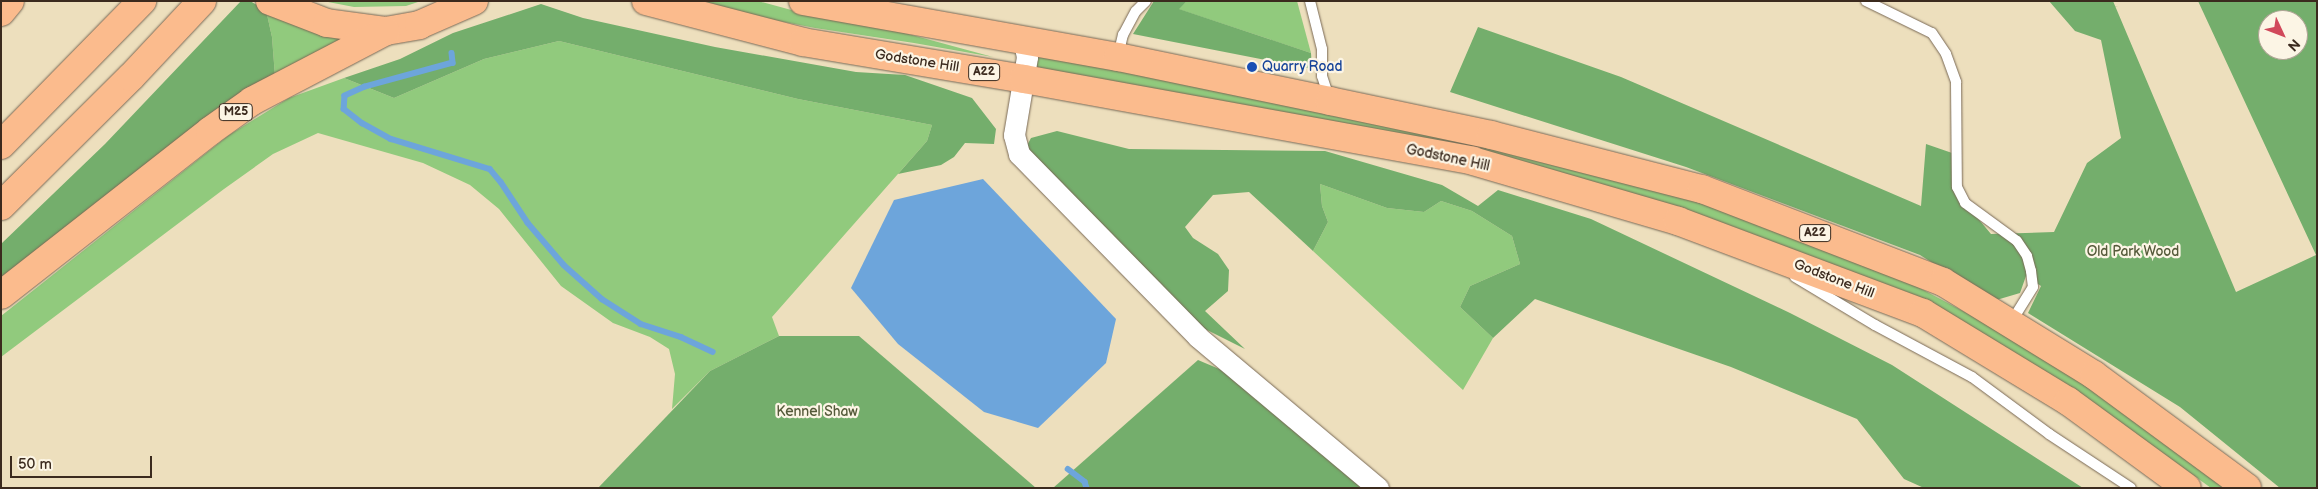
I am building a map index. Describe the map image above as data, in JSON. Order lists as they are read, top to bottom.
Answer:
{
  "streets": {
    "highway": ["Godstone Hill", "A22", "M25"]
  },
  "parks": ["Old Park Wood", "Kennel Shaw"],
  "places": ["Quarry Road"],
  "scale_bar": "50 m",
  "north": "bottom right"
}
